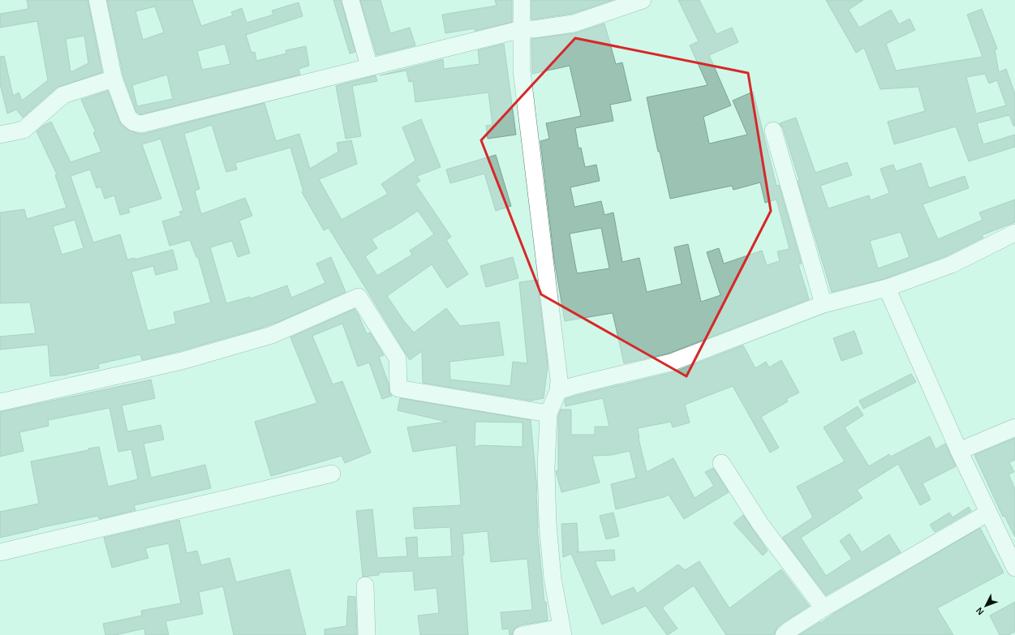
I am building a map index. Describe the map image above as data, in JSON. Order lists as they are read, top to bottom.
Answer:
{
  "north": "bottom left"
}
